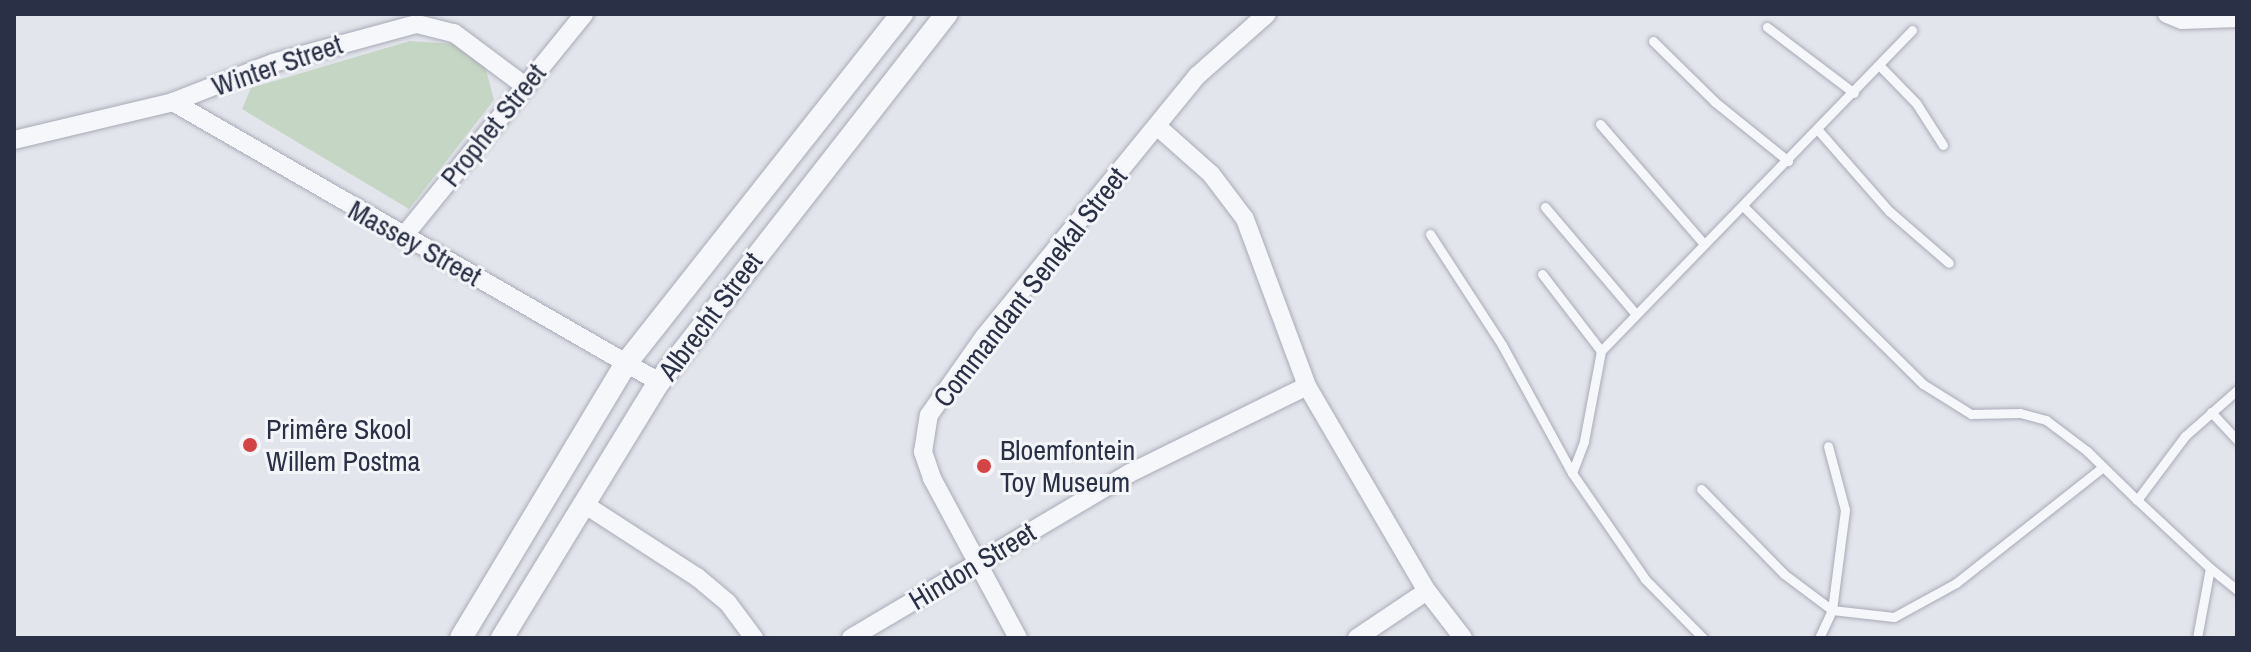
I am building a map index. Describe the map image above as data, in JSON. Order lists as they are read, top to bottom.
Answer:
{
  "streets": {
    "street": [
      "Winter Street",
      "Prophet Street",
      "Massey Street",
      "Commandant Senekal Street",
      "Albrecht Street",
      "Hindon Street"
    ]
  },
  "crossings": [
    ["Winter Street", "Prophet Street"],
    ["Winter Street", "Massey Street"],
    ["Prophet Street", "Massey Street"],
    ["Massey Street", "Albrecht Street"],
    ["Commandant Senekal Street", "Hindon Street"]
  ],
  "places": ["Primêre Skool Willem Postma", "Bloemfontein Toy Museum"]
}
